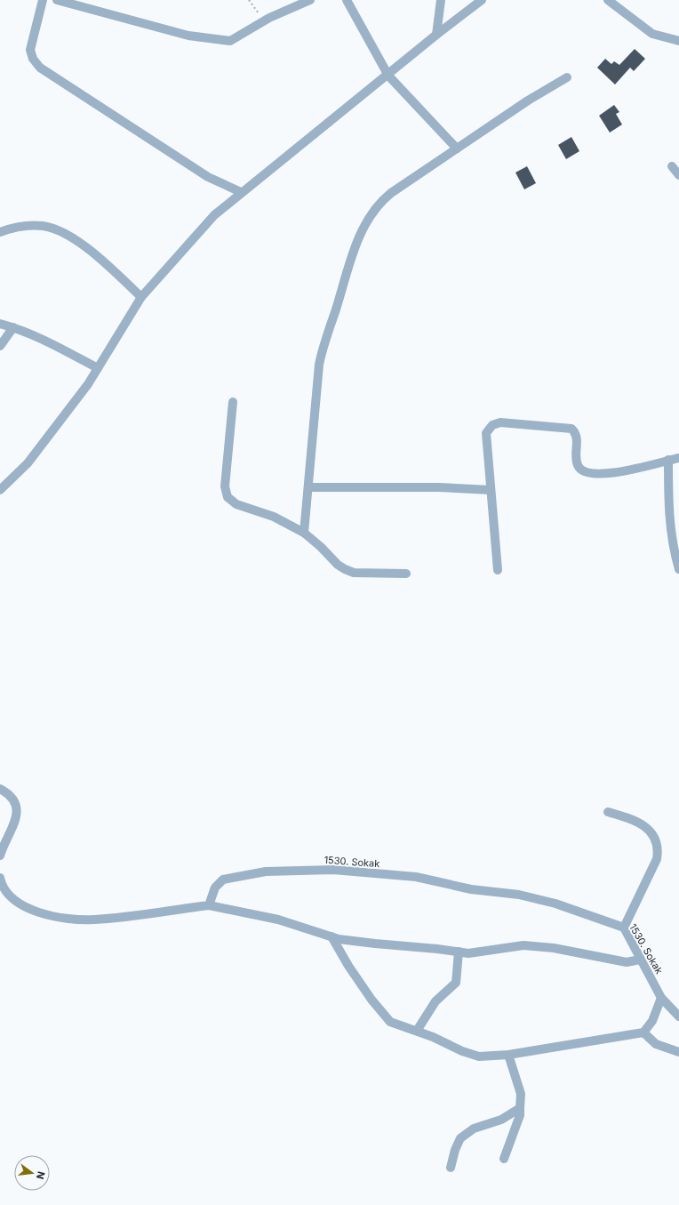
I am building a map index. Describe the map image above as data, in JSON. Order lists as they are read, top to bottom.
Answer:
{
  "streets": {
    "street": ["1530. Sokak"]
  },
  "north": "right"
}
